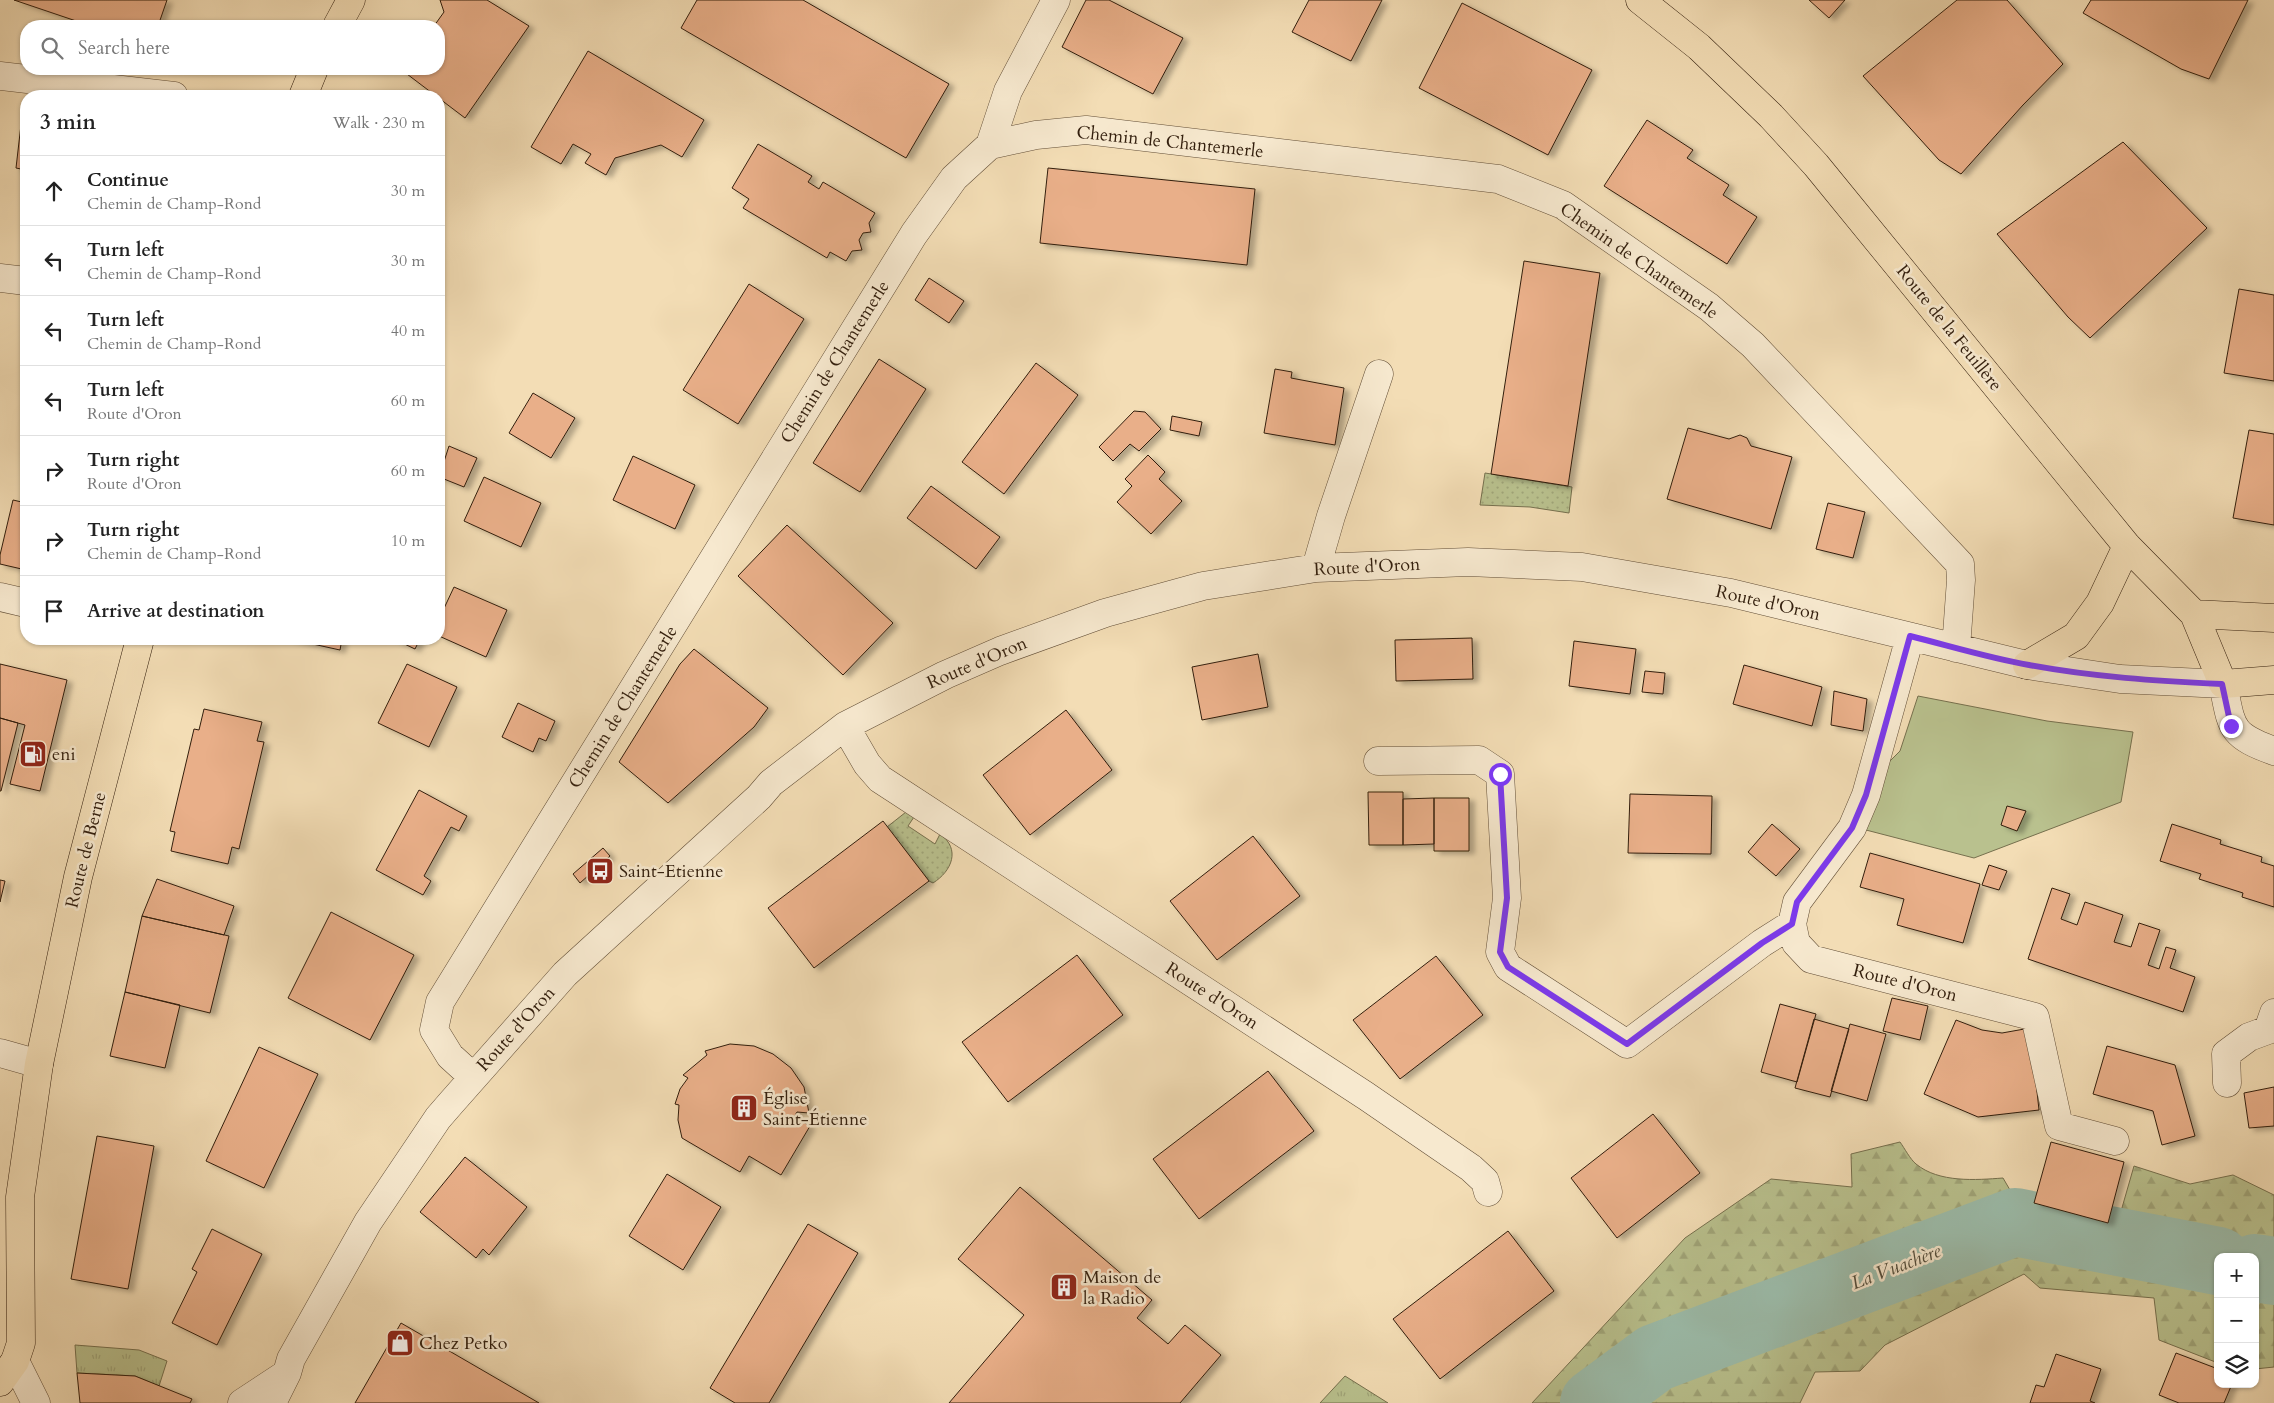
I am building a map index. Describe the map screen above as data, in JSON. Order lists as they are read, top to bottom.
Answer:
{
  "streets": {
    "main road": ["Route de la Feuillère", "Route d'Oron", "Route de Berne"],
    "street": ["Chemin de Chantemerle"]
  },
  "crossings": [
    ["Chemin de Chantemerle", "Route d'Oron"],
    ["Route de la Feuillère", "Route d'Oron"]
  ],
  "water": ["La Vuachère"],
  "places": {
    "fuel station": ["eni"],
    "bus stop": ["Saint-Etienne"],
    "building": ["Église Saint-Étienne", "Maison de la Radio"],
    "shop": ["Chez Petko"]
  },
  "page": {
    "search": "Search here",
    "heading": ["3 min", "Walk · 230 m"],
    "list": [
      ["Continue", "Chemin de Champ-Rond", "30 m"],
      ["Turn left", "Chemin de Champ-Rond", "30 m"],
      ["Turn left", "Chemin de Champ-Rond", "40 m"],
      ["Turn left", "Route d'Oron", "60 m"],
      ["Turn right", "Route d'Oron", "60 m"],
      ["Turn right", "Chemin de Champ-Rond", "10 m"],
      "Arrive at destination"
    ],
    "map_buttons": ["+", "−"]
  }
}
